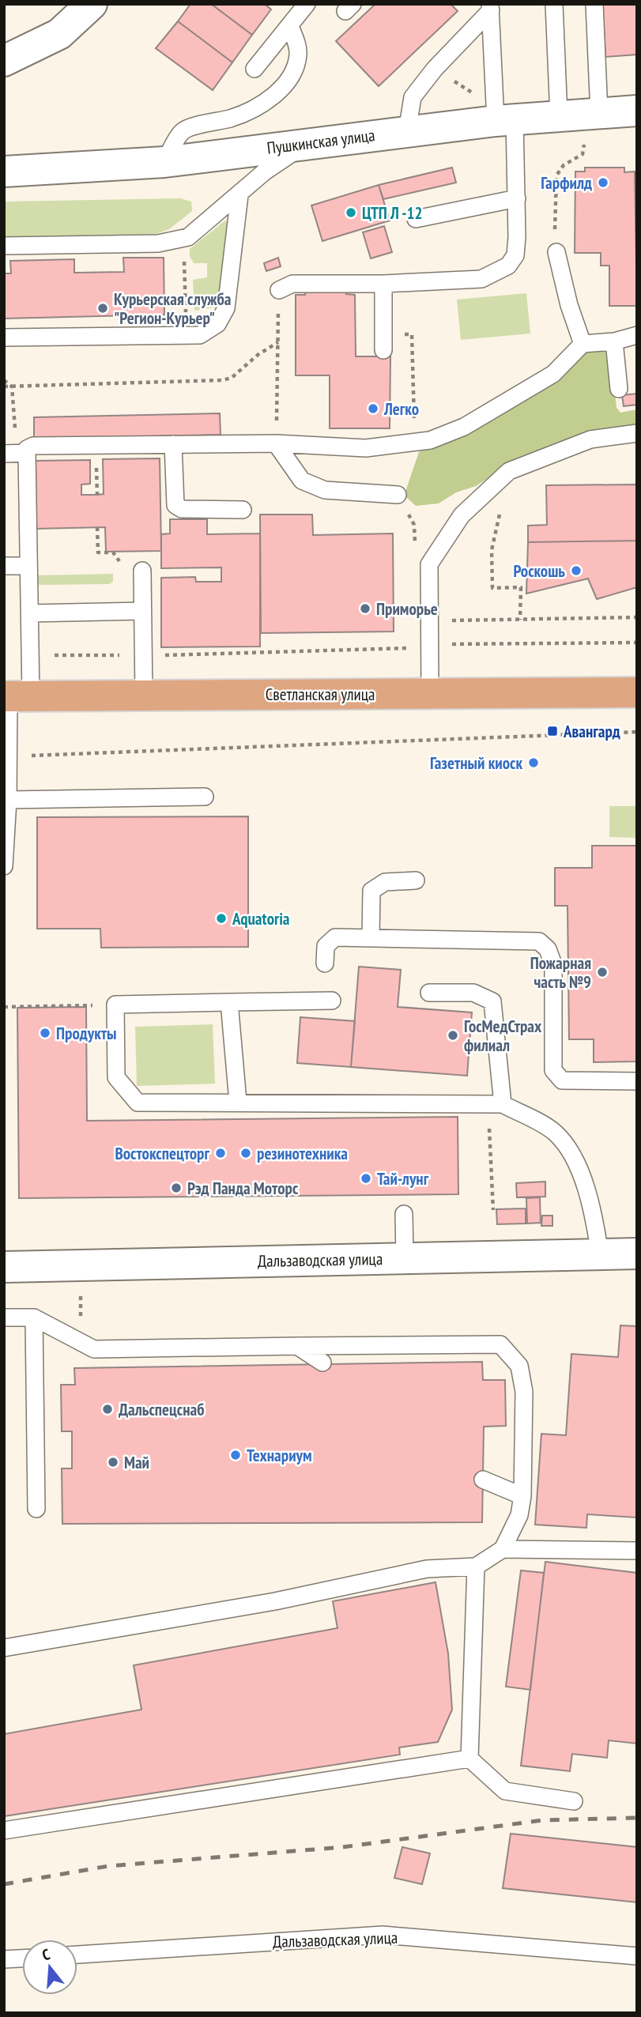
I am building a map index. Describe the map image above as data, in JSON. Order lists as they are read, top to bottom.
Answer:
{
  "streets": {
    "main road": ["Светланская улица"],
    "street": ["Пушкинская улица", "Дальзаводская улица"]
  },
  "places": {
    "other": [
      "Гарфилд",
      "ЦТП Л -12",
      "Курьерская служба \"Регион-Курьер\"",
      "Легко",
      "Роскошь",
      "Приморье",
      "Газетный киоск",
      "Aquatoria",
      "Пожарная часть №9",
      "Продукты",
      "ГосМедСтрах филиал",
      "Востокспецторг",
      "резинотехника",
      "Тай-лунг",
      "Рэд Панда Моторс",
      "Дальспецснаб",
      "Технариум",
      "Май"
    ],
    "transit": ["Авангард"]
  },
  "north": "top"
}
